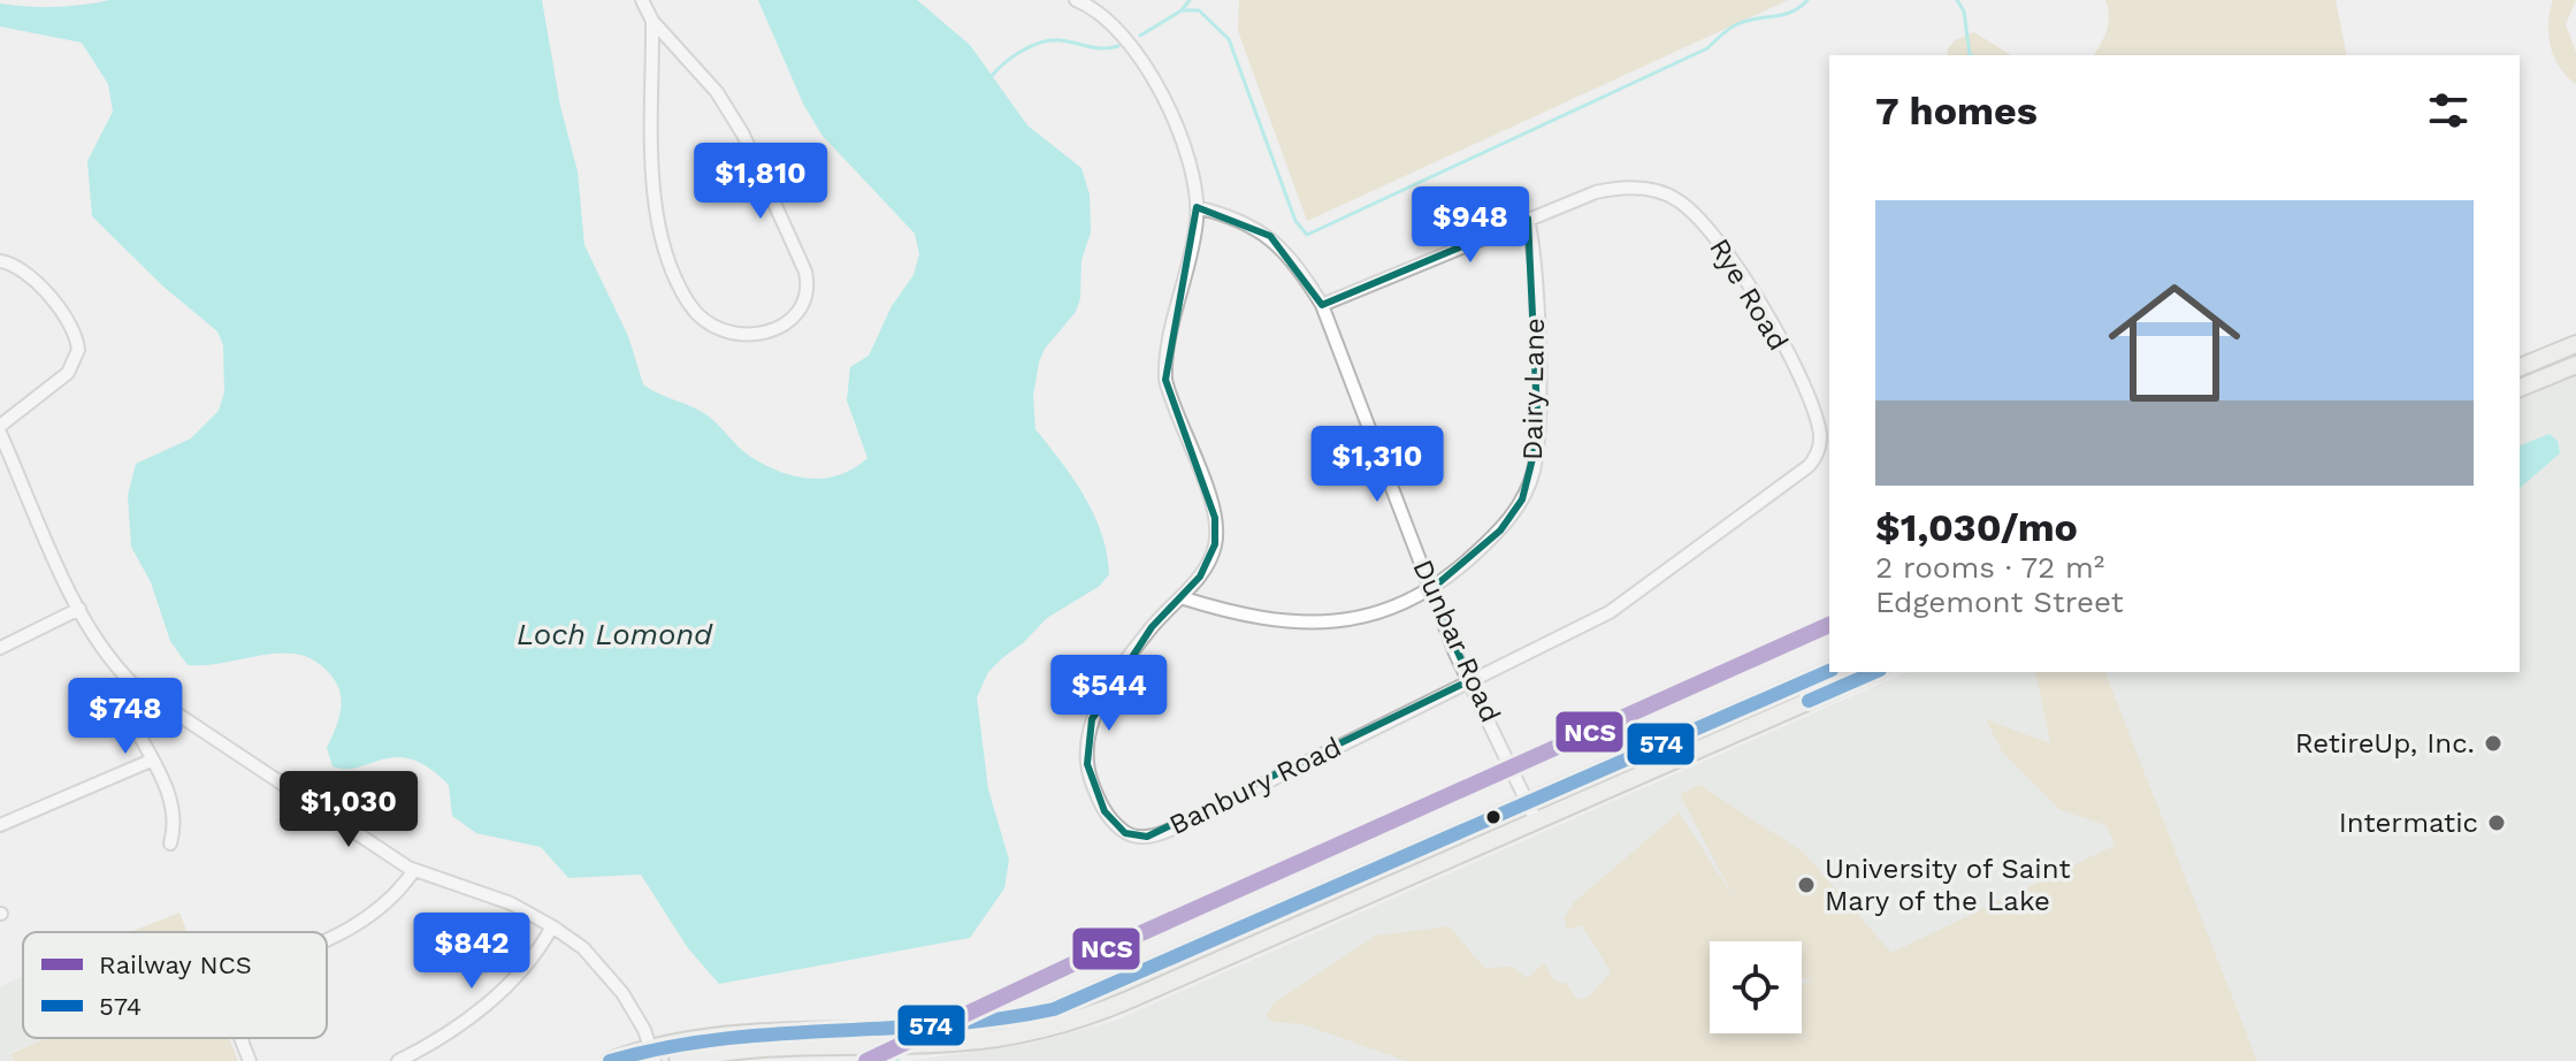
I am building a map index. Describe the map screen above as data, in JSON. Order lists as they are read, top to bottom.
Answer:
{
  "streets": {
    "street": [
      "Rye Road",
      "Dairy Lane",
      "Dunbar Road",
      "Banbury Road"
    ]
  },
  "crossings": [
    ["Rye Road", "Dairy Lane"],
    ["Rye Road", "Banbury Road"],
    ["Dairy Lane", "Dunbar Road"],
    ["Dairy Lane", "Banbury Road"],
    ["Dunbar Road", "Banbury Road"]
  ],
  "water": ["Loch Lomond"],
  "places": ["RetireUp, Inc.", "Intermatic", "University of Saint Mary of the Lake"],
  "lines": ["rail line NCS", "transit line 574"],
  "legend": ["Railway NCS", "574"],
  "page": {
    "heading": "7 homes",
    "price": [
      "$1,810",
      "$948",
      "$1,310",
      "$544",
      "$748",
      "$1,030",
      "$842"
    ],
    "list": [
      {
        "name": "$1,030/mo",
        "note": "2 rooms · 72 m² · Edgemont Street"
      }
    ]
  }
}
